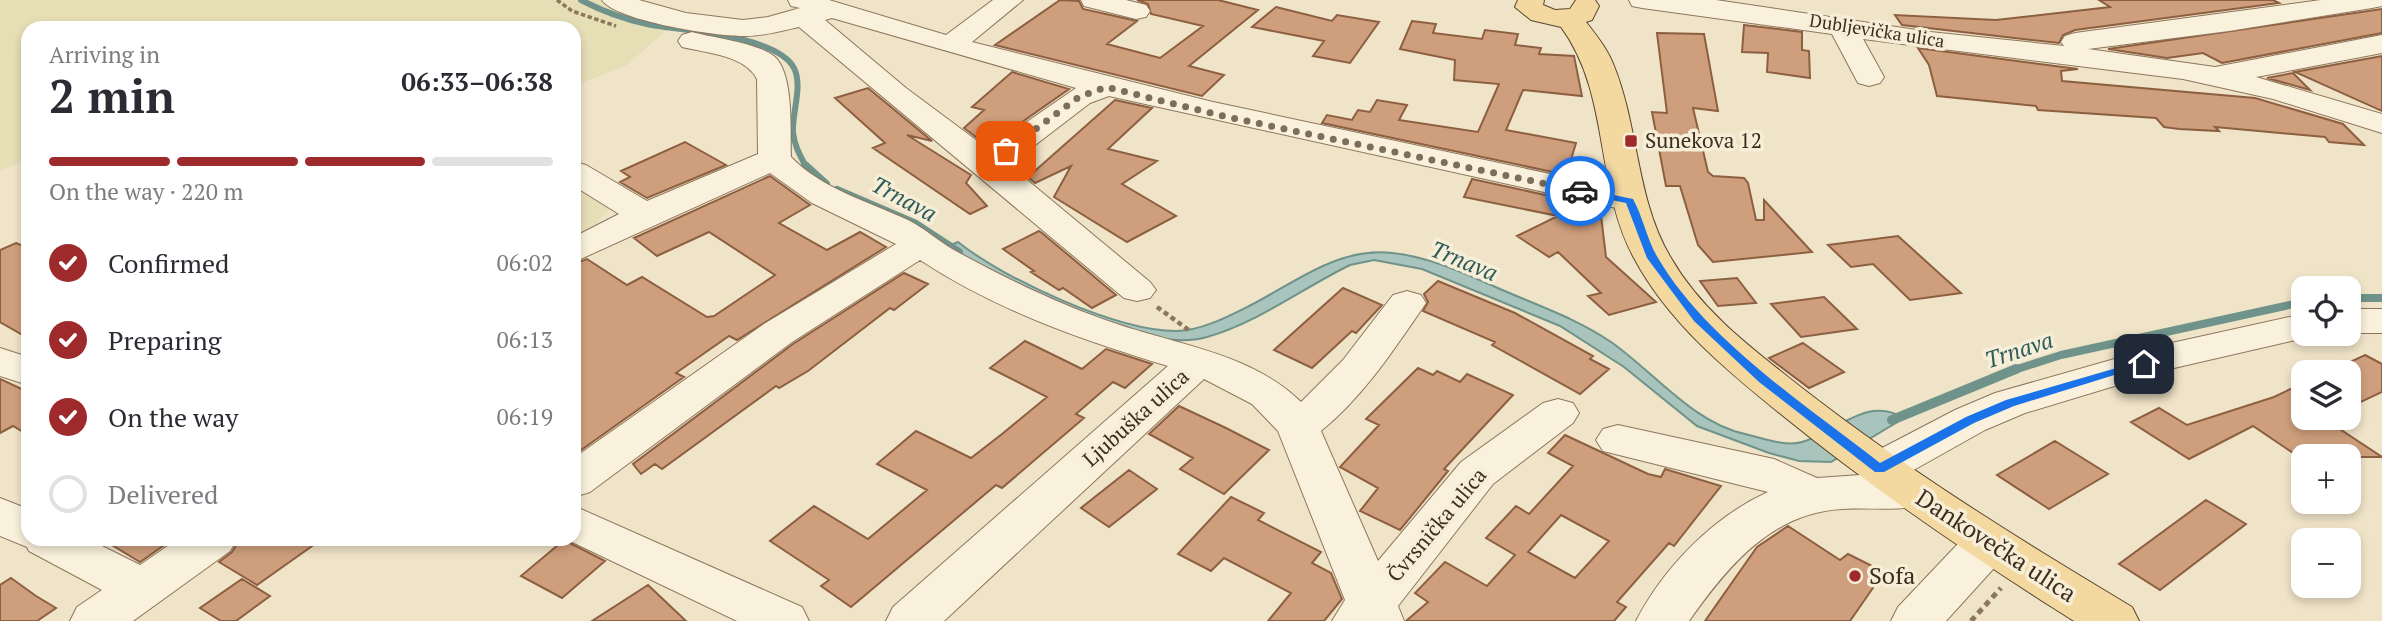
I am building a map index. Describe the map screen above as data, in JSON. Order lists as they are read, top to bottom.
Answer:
{
  "streets": {
    "main road": ["Dankovečka ulica"],
    "street": ["Dubljevička ulica", "Ljubuška ulica", "Čvrsnička ulica"]
  },
  "water": ["Trnava"],
  "places": {
    "transit": ["Sunekova 12"],
    "other": ["Sofa"]
  },
  "page": {
    "heading": ["2 min", "Arriving in", "06:33–06:38"],
    "bar": "On the way · 220 m",
    "list": [
      ["Confirmed", "06:02"],
      ["Preparing", "06:13"],
      ["On the way", "06:19"],
      "Delivered"
    ],
    "map_buttons": ["+", "−"]
  }
}
